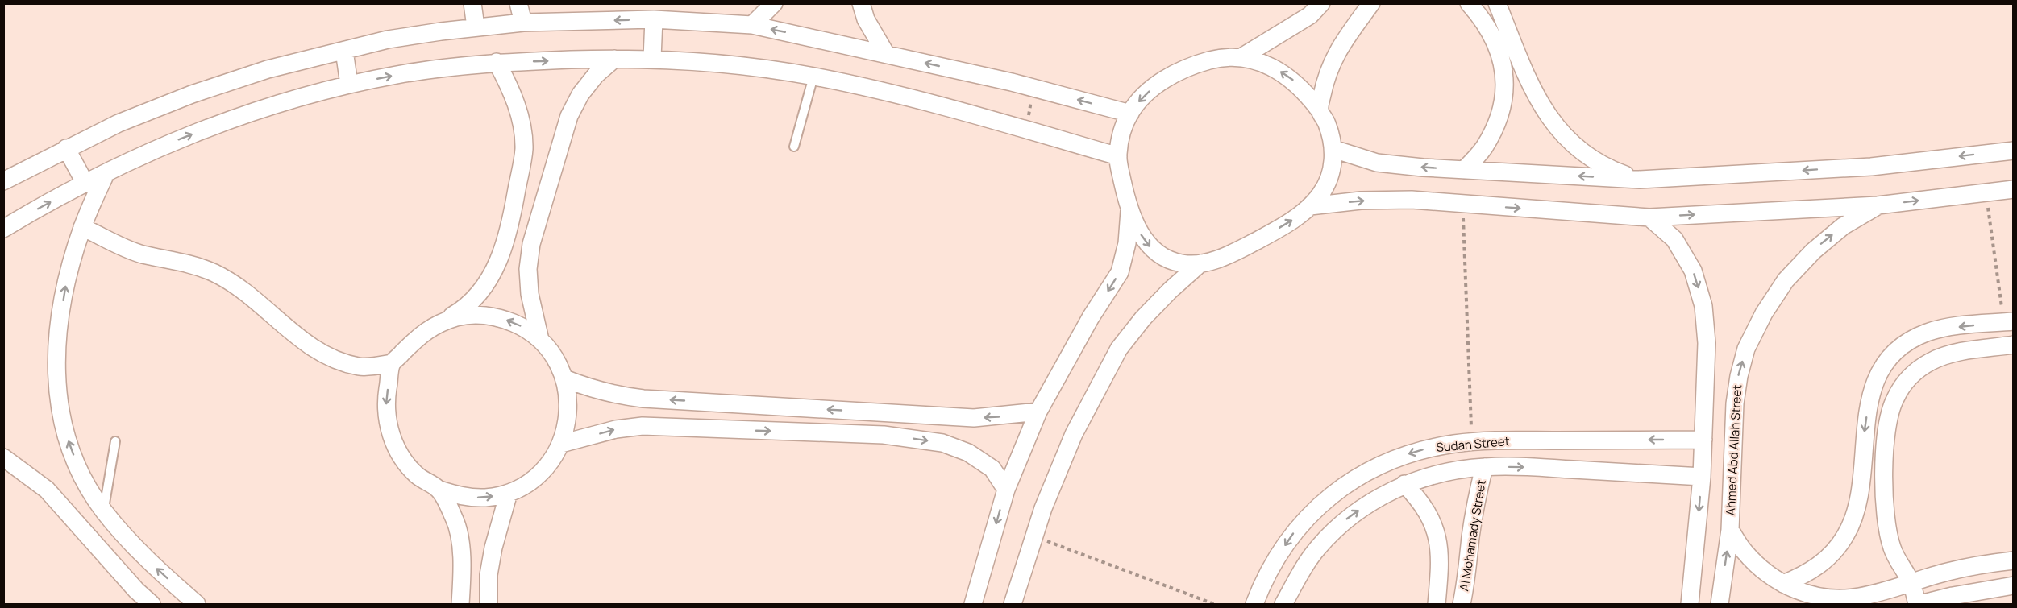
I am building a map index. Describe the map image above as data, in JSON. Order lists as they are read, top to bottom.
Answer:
{
  "streets": {
    "street": ["Sudan Street", "Ahmed Abd Allah Street", "Al Mohamady Street"]
  },
  "crossings": [
    ["Sudan Street", "Al Mohamady Street"]
  ]
}
